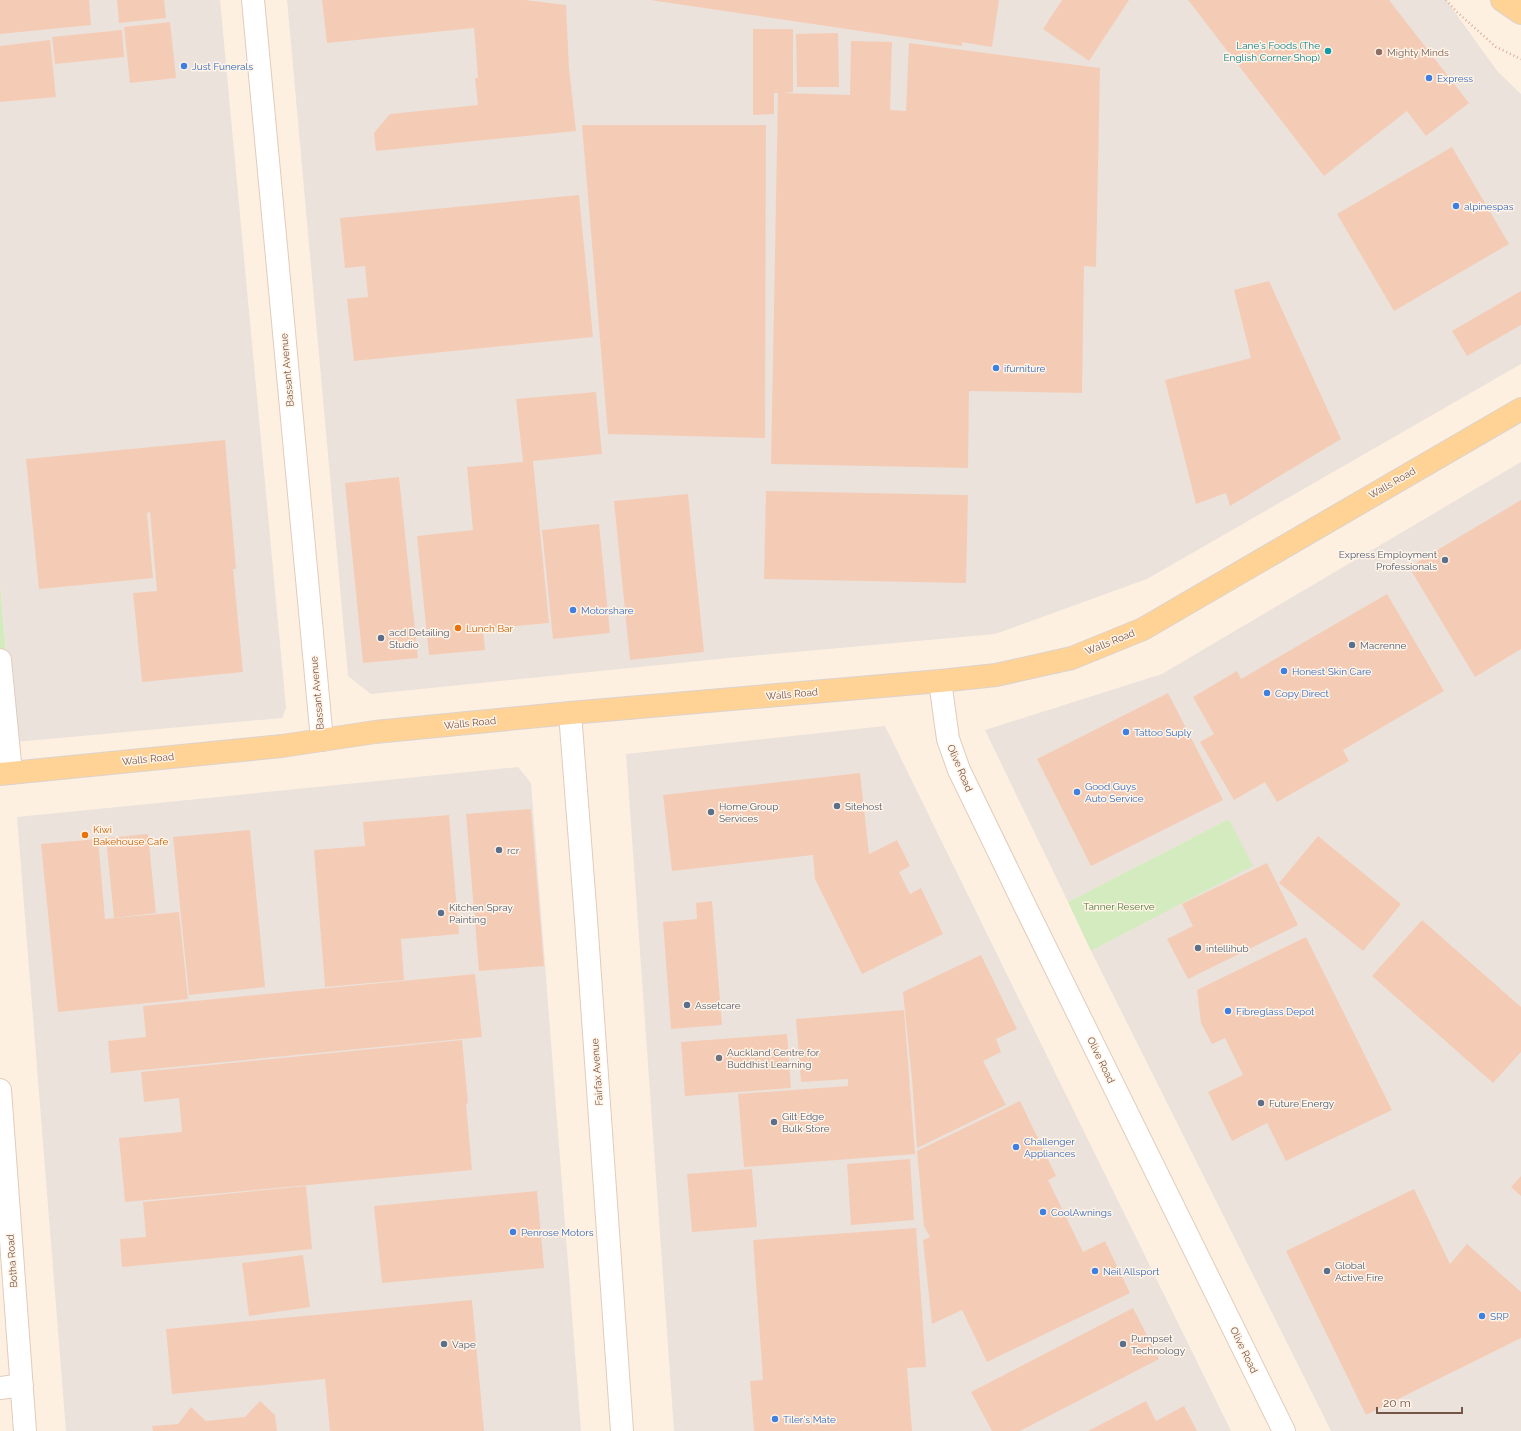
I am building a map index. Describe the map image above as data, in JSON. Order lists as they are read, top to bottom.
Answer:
{
  "streets": {
    "main road": ["Walls Road"],
    "street": [
      "Bassant Avenue",
      "Olive Road",
      "Fairfax Avenue",
      "Botha Road"
    ]
  },
  "crossings": [
    ["Bassant Avenue", "Walls Road"],
    ["Walls Road", "Olive Road"],
    ["Walls Road", "Fairfax Avenue"]
  ],
  "parks": ["Tanner Reserve"],
  "places": [
    "Lane's Foods (The English Corner Shop)",
    "Mighty Minds",
    "Just Funerals",
    "Express",
    "alpinespas",
    "ifurniture",
    "Express Employment Professionals",
    "Motorshare",
    "Lunch Bar",
    "acd Detailing Studio",
    "Macrenne",
    "Honest Skin Care",
    "Copy Direct",
    "Tattoo Suply",
    "Good Guys Auto Service",
    "Sitehost",
    "Home Group Services",
    "Kiwi Bakehouse Cafe",
    "rcr",
    "Kitchen Spray Painting",
    "intellihub",
    "Assetcare",
    "Fibreglass Depot",
    "Auckland Centre for Buddhist Learning",
    "Future Energy",
    "Gilt Edge Bulk Store",
    "Challenger Appliances",
    "CoolAwnings",
    "Penrose Motors",
    "Neil Allsport",
    "Global Active Fire",
    "SRP",
    "Vape",
    "Pumpset Technology",
    "Tiler's Mate"
  ],
  "scale_bar": "20 m"
}
